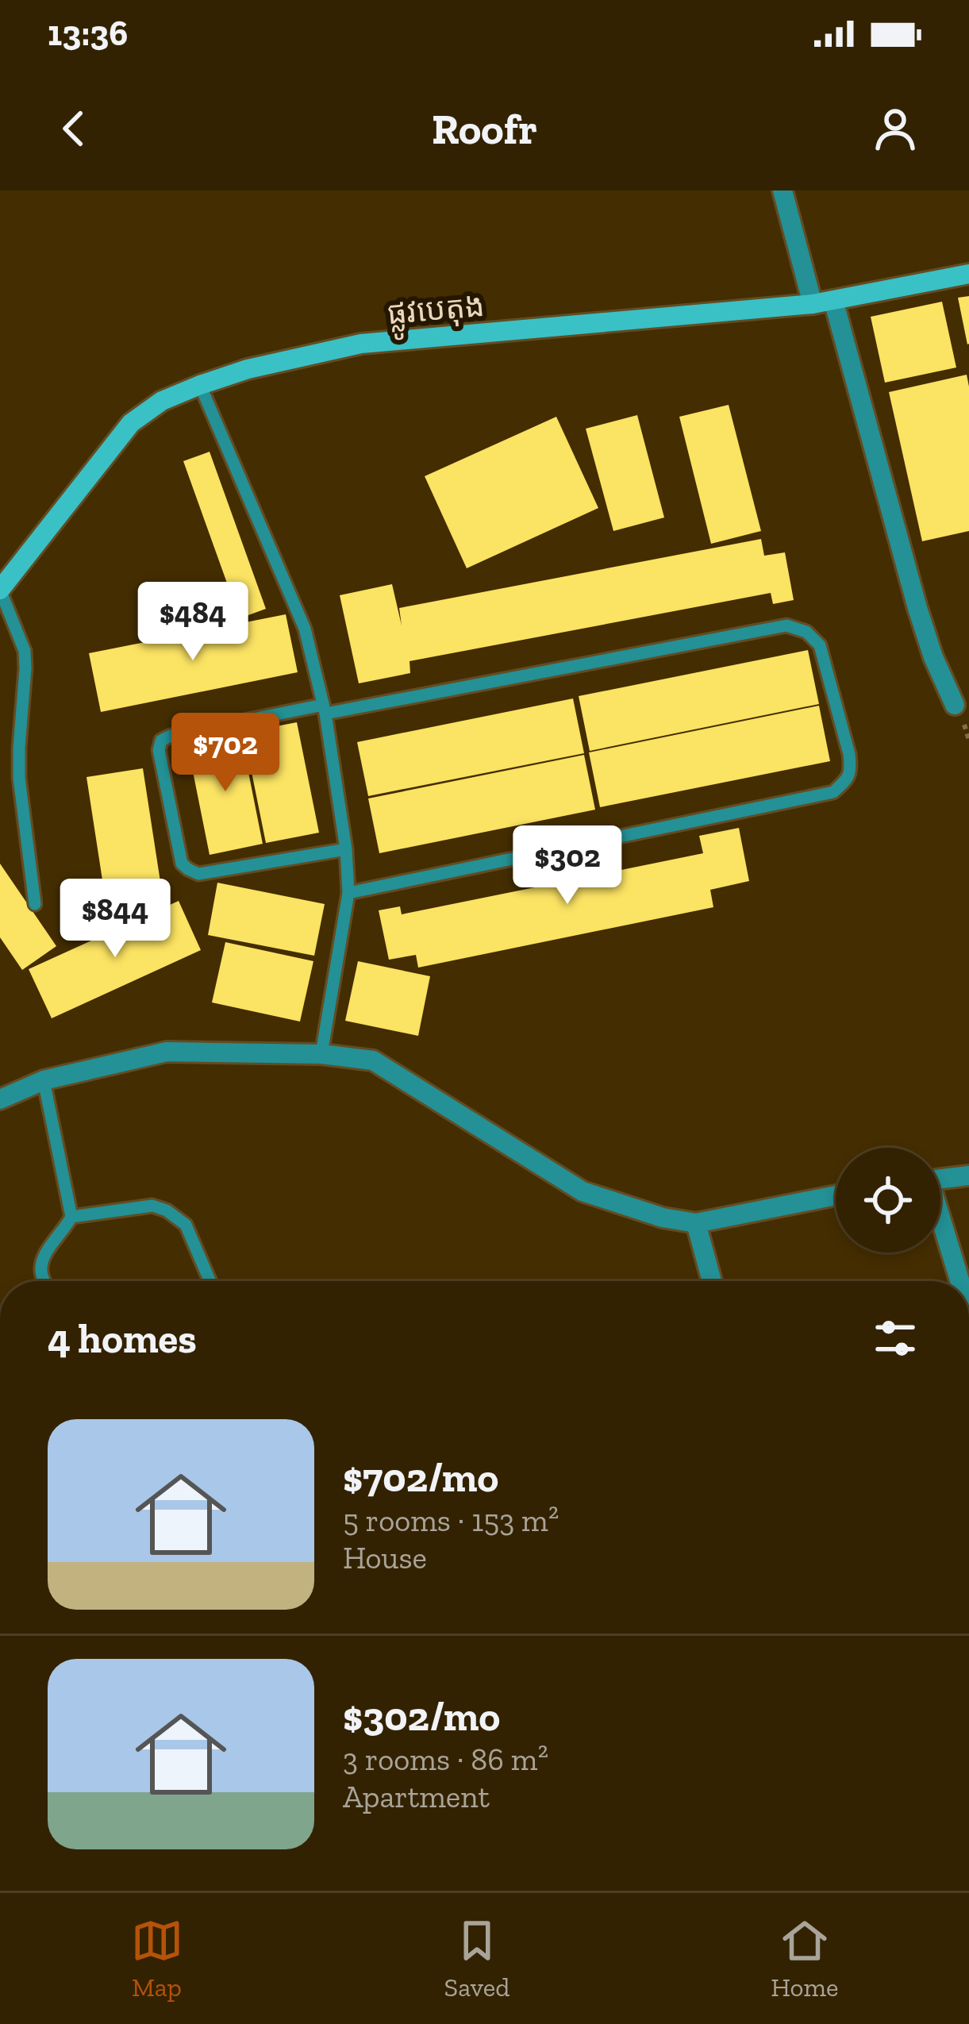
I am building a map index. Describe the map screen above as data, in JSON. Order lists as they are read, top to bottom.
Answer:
{
  "streets": {
    "street": ["ផ្លូវបេតុង"]
  },
  "page": {
    "status": "13:36",
    "header": "Roofr",
    "price": [
      "$484",
      "$702",
      "$302",
      "$844"
    ],
    "heading": "4 homes",
    "list": [
      {
        "name": "$702/mo",
        "note": "5 rooms · 153 m² · House"
      },
      {
        "name": "$302/mo",
        "note": "3 rooms · 86 m² · Apartment"
      }
    ],
    "tabs": ["Map", "Saved", "Home"]
  }
}
